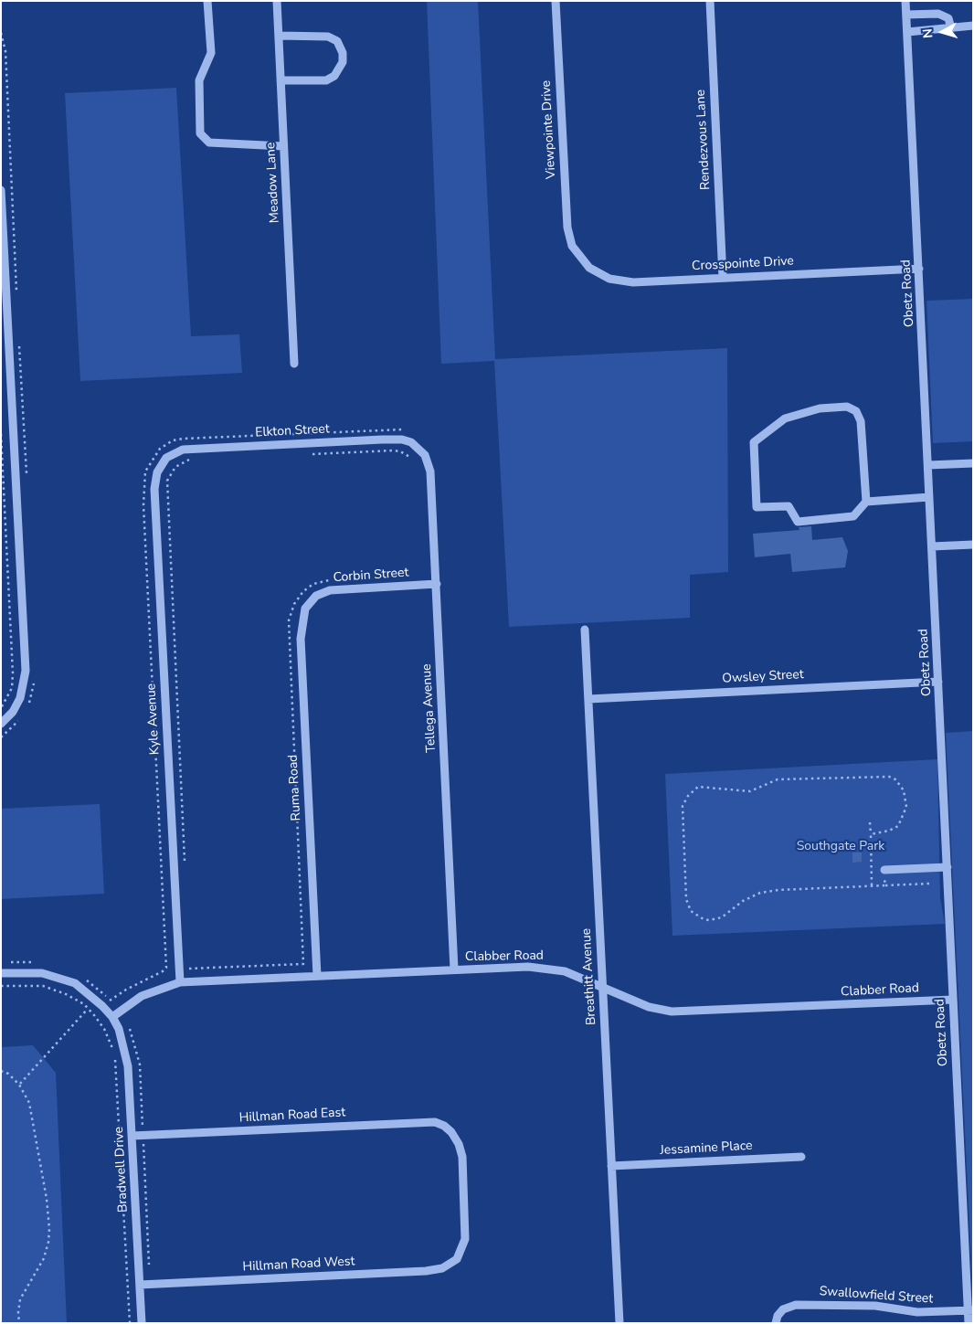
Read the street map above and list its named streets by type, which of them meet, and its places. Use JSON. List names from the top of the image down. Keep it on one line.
{"streets":{"street":["Viewpointe Drive","Rendezvous Lane","Meadow Lane","Crosspointe Drive","Obetz Road","Elkton Street","Corbin Street","Owsley Street","Tellega Avenue","Kyle Avenue","Ruma Road","Clabber Road","Breathitt Avenue","Hillman Road East","Jessamine Place","Bradwell Drive","Hillman Road West","Swallowfield Street"]},"crossings":[["Viewpointe Drive","Crosspointe Drive"],["Rendezvous Lane","Crosspointe Drive"],["Crosspointe Drive","Obetz Road"],["Obetz Road","Owsley Street"],["Obetz Road","Clabber Road"],["Obetz Road","Swallowfield Street"],["Elkton Street","Tellega Avenue"],["Elkton Street","Kyle Avenue"],["Corbin Street","Tellega Avenue"],["Corbin Street","Ruma Road"],["Owsley Street","Breathitt Avenue"],["Tellega Avenue","Clabber Road"],["Kyle Avenue","Clabber Road"],["Ruma Road","Clabber Road"],["Clabber Road","Breathitt Avenue"],["Clabber Road","Bradwell Drive"],["Breathitt Avenue","Jessamine Place"],["Hillman Road East","Bradwell Drive"],["Hillman Road East","Hillman Road West"],["Bradwell Drive","Hillman Road West"]],"parks":["Southgate Park"],"north":"left"}
